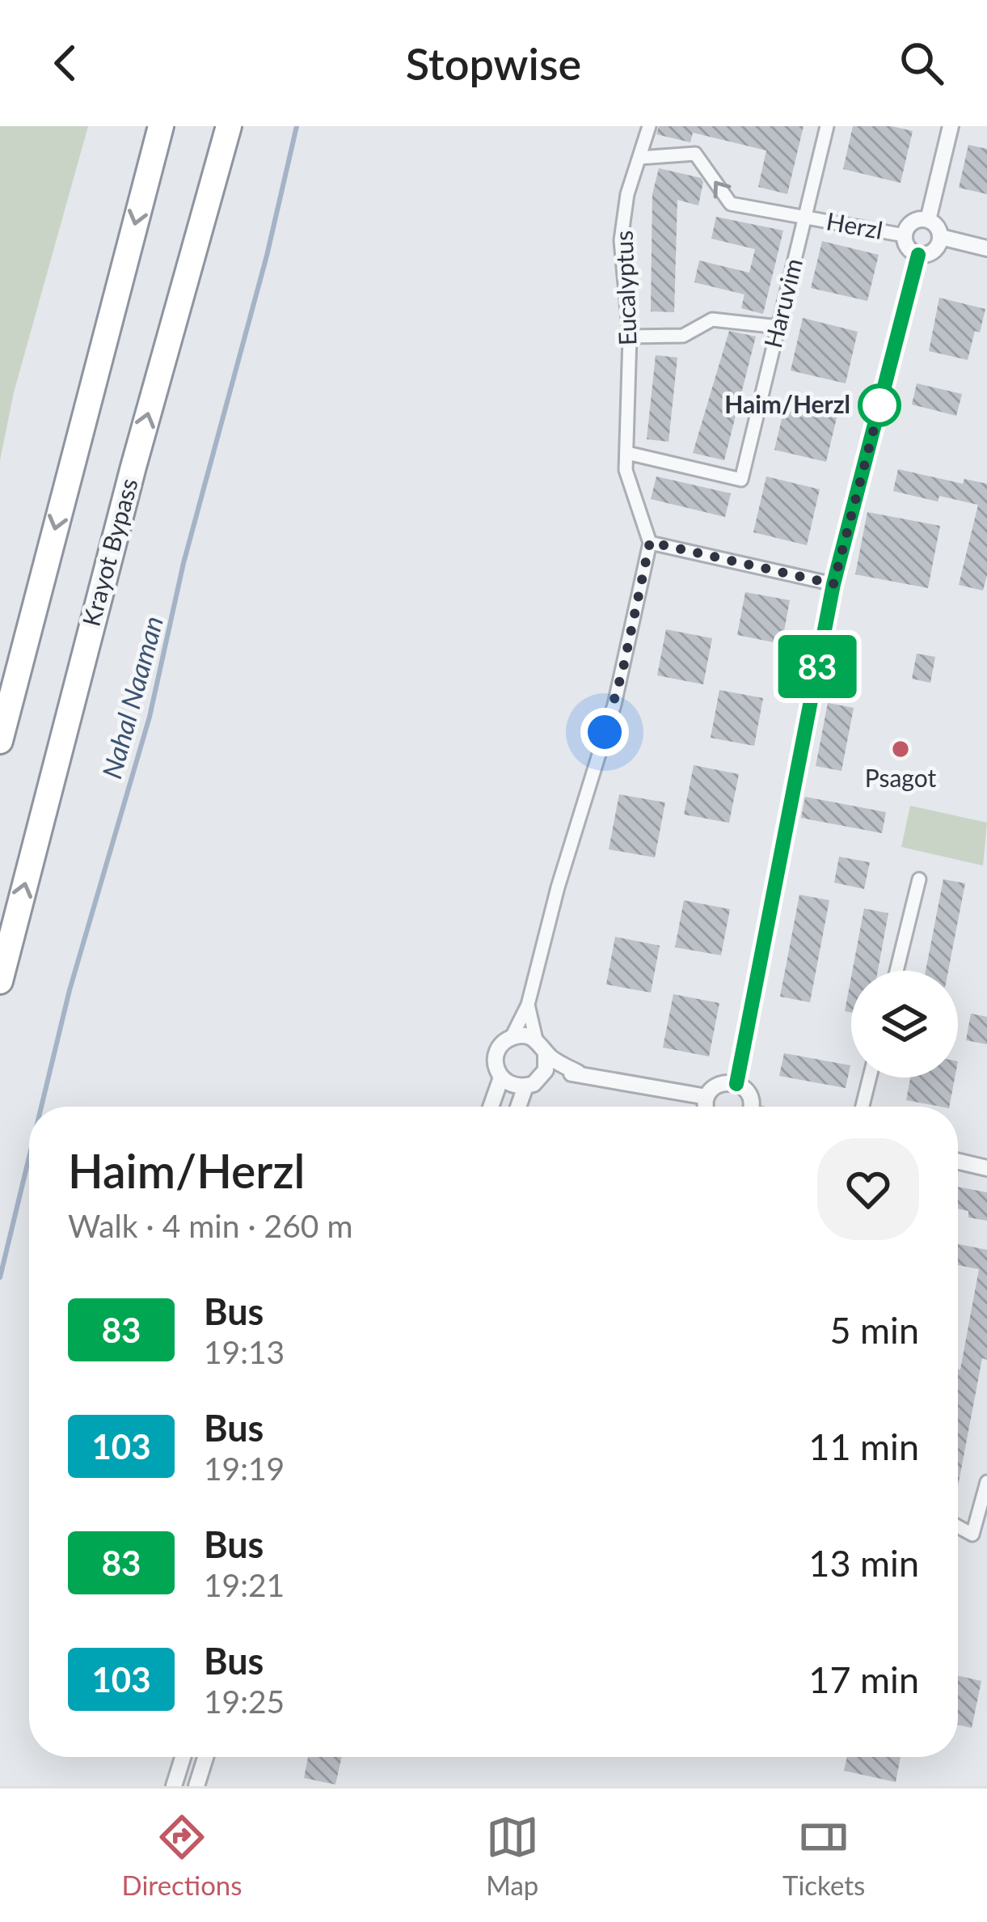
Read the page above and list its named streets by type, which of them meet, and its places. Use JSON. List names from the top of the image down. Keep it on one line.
{"streets":{"highway":["Krayot Bypass"],"street":["Herzl","Eucalyptus","Haruvim"]},"crossings":[["Herzl","Eucalyptus"],["Herzl","Haruvim"],["Eucalyptus","Haruvim"]],"one_way":["Herzl"],"water":["Nahal Naaman"],"places":["Haim/Herzl","Psagot"],"lines":["bus line 83"],"page":{"header":"Stopwise","on_map":"83","heading":["Haim/Herzl","Walk · 4 min · 260 m"],"list":[{"mark":"83","name":"Bus","note":"19:13","value":"5 min"},{"mark":"103","name":"Bus","note":"19:19","value":"11 min"},{"mark":"83","name":"Bus","note":"19:21","value":"13 min"},{"mark":"103","name":"Bus","note":"19:25","value":"17 min"}],"tabs":["Directions","Map","Tickets"]}}
